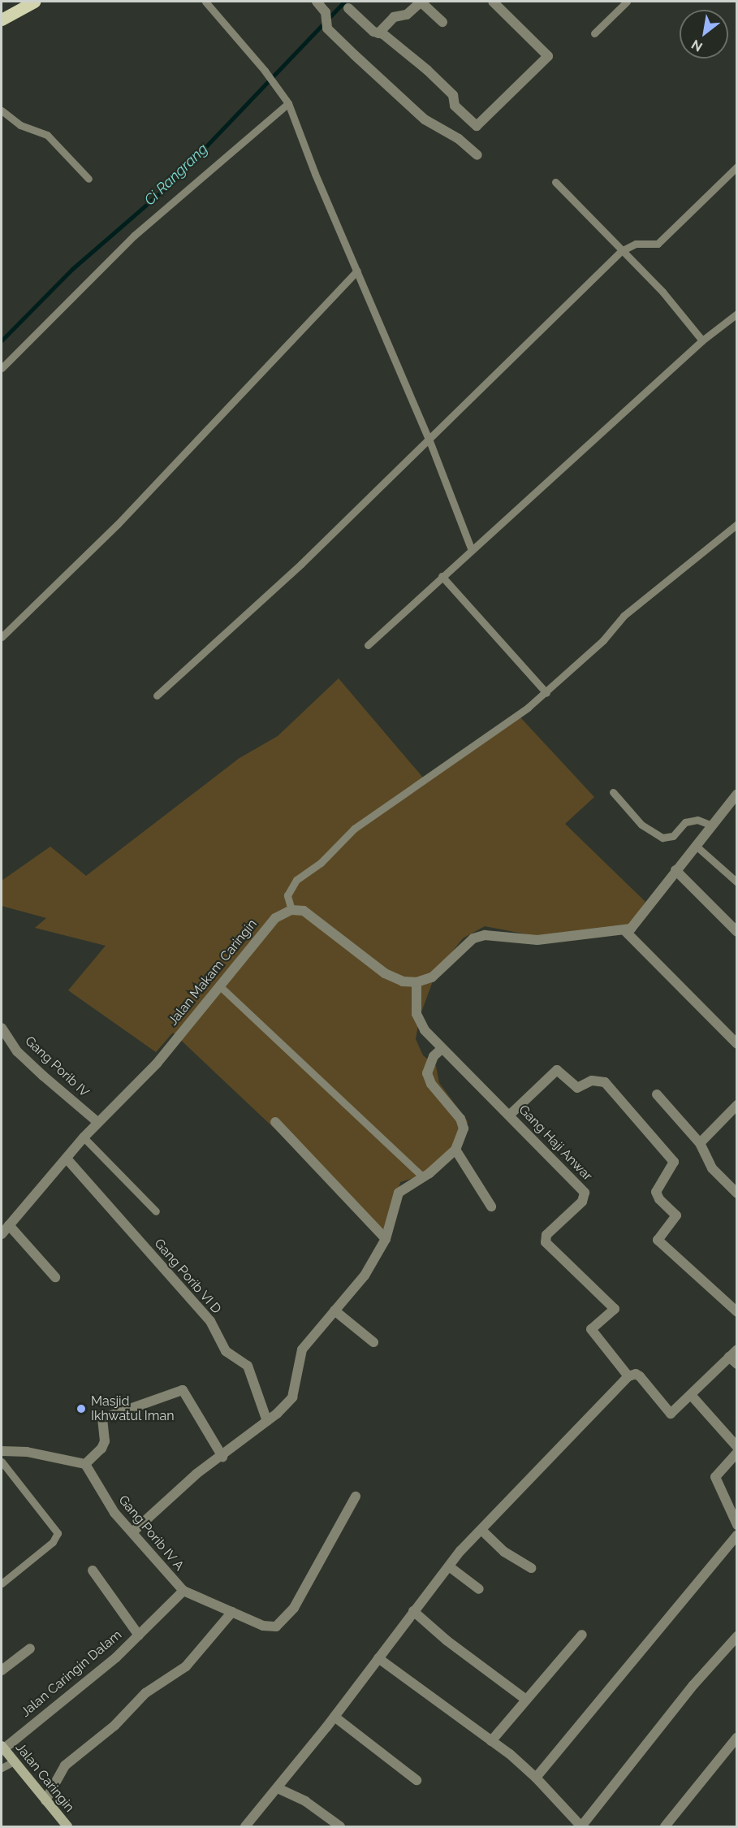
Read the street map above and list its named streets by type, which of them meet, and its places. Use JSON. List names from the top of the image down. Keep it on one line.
{"streets":{"main road":["Jalan Caringin"],"street":["Jalan Makam Caringin","Gang Porib IV","Gang Haji Anwar","Gang Porib VI D","Gang Porib IV A","Jalan Caringin Dalam"]},"crossings":[["Jalan Makam Caringin","Gang Porib IV"],["Jalan Makam Caringin","Gang Porib VI D"],["Gang Porib IV A","Jalan Caringin Dalam"],["Jalan Caringin Dalam","Jalan Caringin"]],"water":["Ci Rangrang"],"places":["Masjid Ikhwatul Iman"],"north":"bottom left"}
